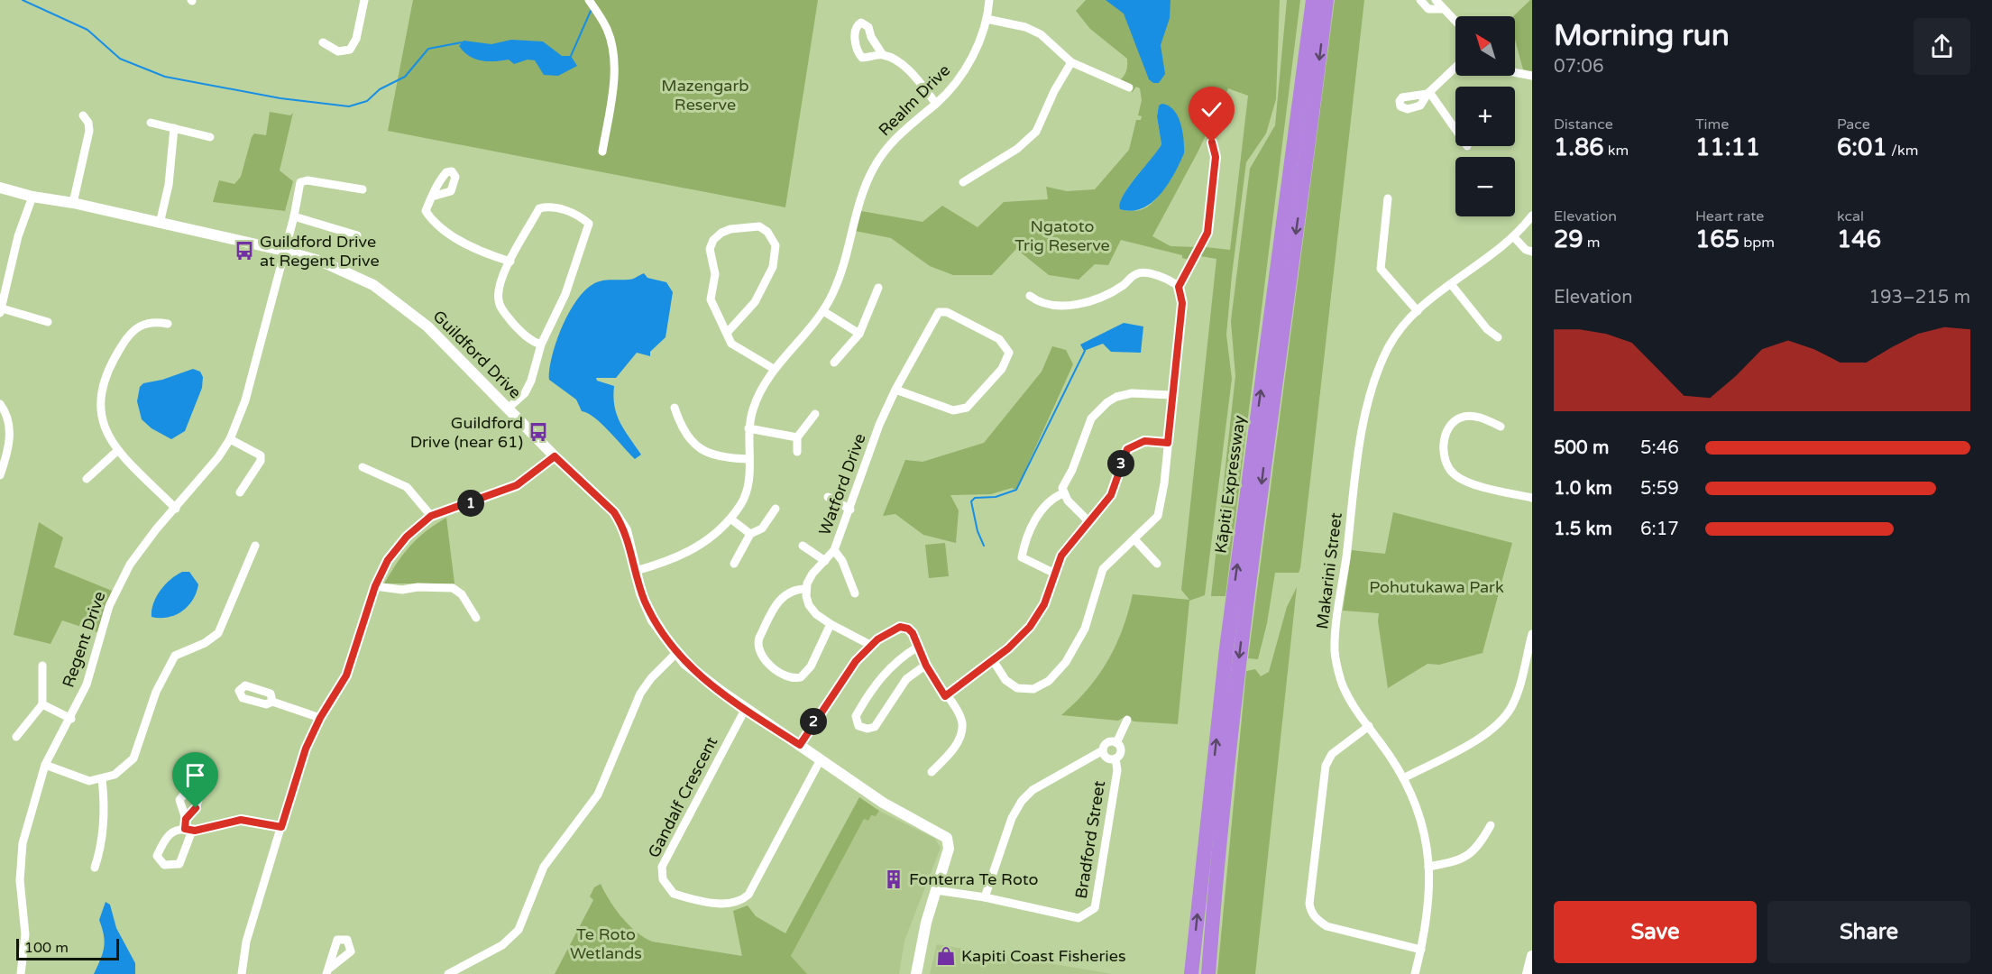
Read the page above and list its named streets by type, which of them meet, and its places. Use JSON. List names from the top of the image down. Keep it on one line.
{"streets":{"highway":["Kāpiti Expressway"],"street":["Realm Drive","Guildford Drive","Watford Drive","Makarini Street","Regent Drive","Gandalf Crescent","Bradford Street"]},"crossings":[["Realm Drive","Guildford Drive"],["Guildford Drive","Regent Drive"],["Guildford Drive","Gandalf Crescent"],["Guildford Drive","Bradford Street"]],"parks":["Mazengarb Reserve","Ngatoto Trig Reserve","Pohutukawa Park","Te Roto Wetlands"],"places":{"bus stop":["Guildford Drive at Regent Drive","Guildford Drive (near 61)"],"building":["Fonterra Te Roto"],"shop":["Kapiti Coast Fisheries"]},"scale_bar":"100 m","north":"top left","page":{"heading":["Morning run","07:06"],"map_buttons":["+","−"],"stats":[["Distance","1.86 km"],["Time","11:11"],["Pace","6:01 /km"],["Elevation","29 m"],["Heart rate","165 bpm"],["kcal","146"]],"chart":["Elevation","193–215 m"],"list":[{"name":"500 m","note":"5:46"},{"name":"1.0 km","note":"5:59"},{"name":"1.5 km","note":"6:17"}],"pins":["3","1","2"],"buttons":["Save","Share"],"scale":"100 m"}}
